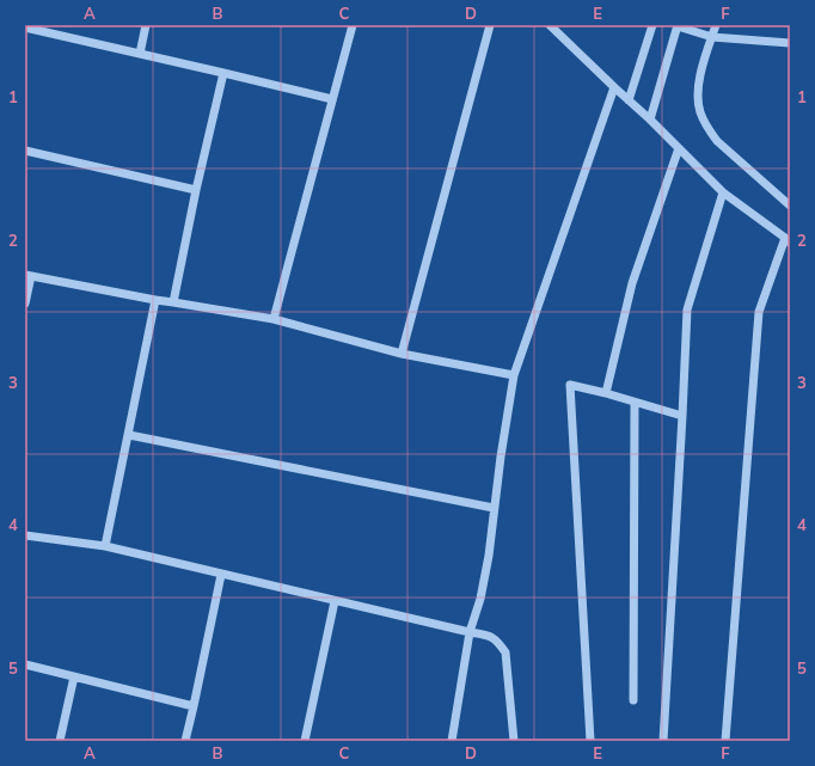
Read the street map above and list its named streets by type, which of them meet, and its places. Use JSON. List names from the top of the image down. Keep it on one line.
{"grid":{"columns":["A","B","C","D","E","F"],"rows":["1","2","3","4","5"]}}
